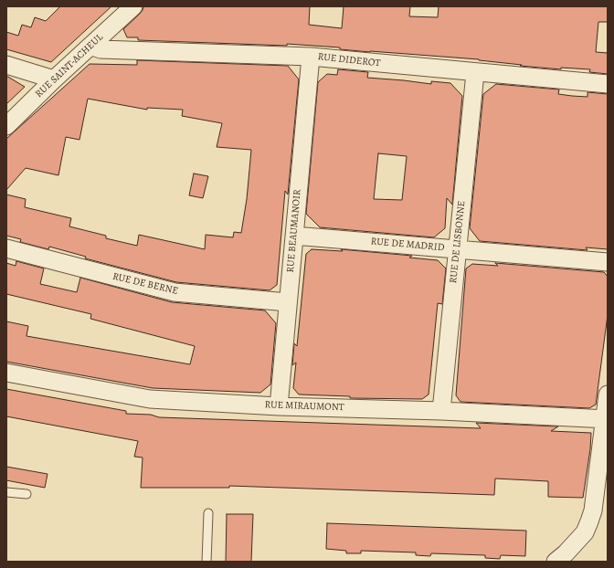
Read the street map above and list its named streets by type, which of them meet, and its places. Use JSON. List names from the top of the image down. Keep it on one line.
{"streets":{"street":["RUE DIDEROT","RUE SAINT-ACHEUL","RUE BEAUMANOIR","RUE DE LISBONNE","RUE DE MADRID","RUE DE BERNE","RUE MIRAUMONT"]},"crossings":[["RUE DIDEROT","RUE SAINT-ACHEUL"],["RUE DIDEROT","RUE BEAUMANOIR"],["RUE DIDEROT","RUE DE LISBONNE"],["RUE BEAUMANOIR","RUE DE MADRID"],["RUE BEAUMANOIR","RUE DE BERNE"],["RUE BEAUMANOIR","RUE MIRAUMONT"],["RUE DE LISBONNE","RUE DE MADRID"],["RUE DE LISBONNE","RUE MIRAUMONT"]]}
